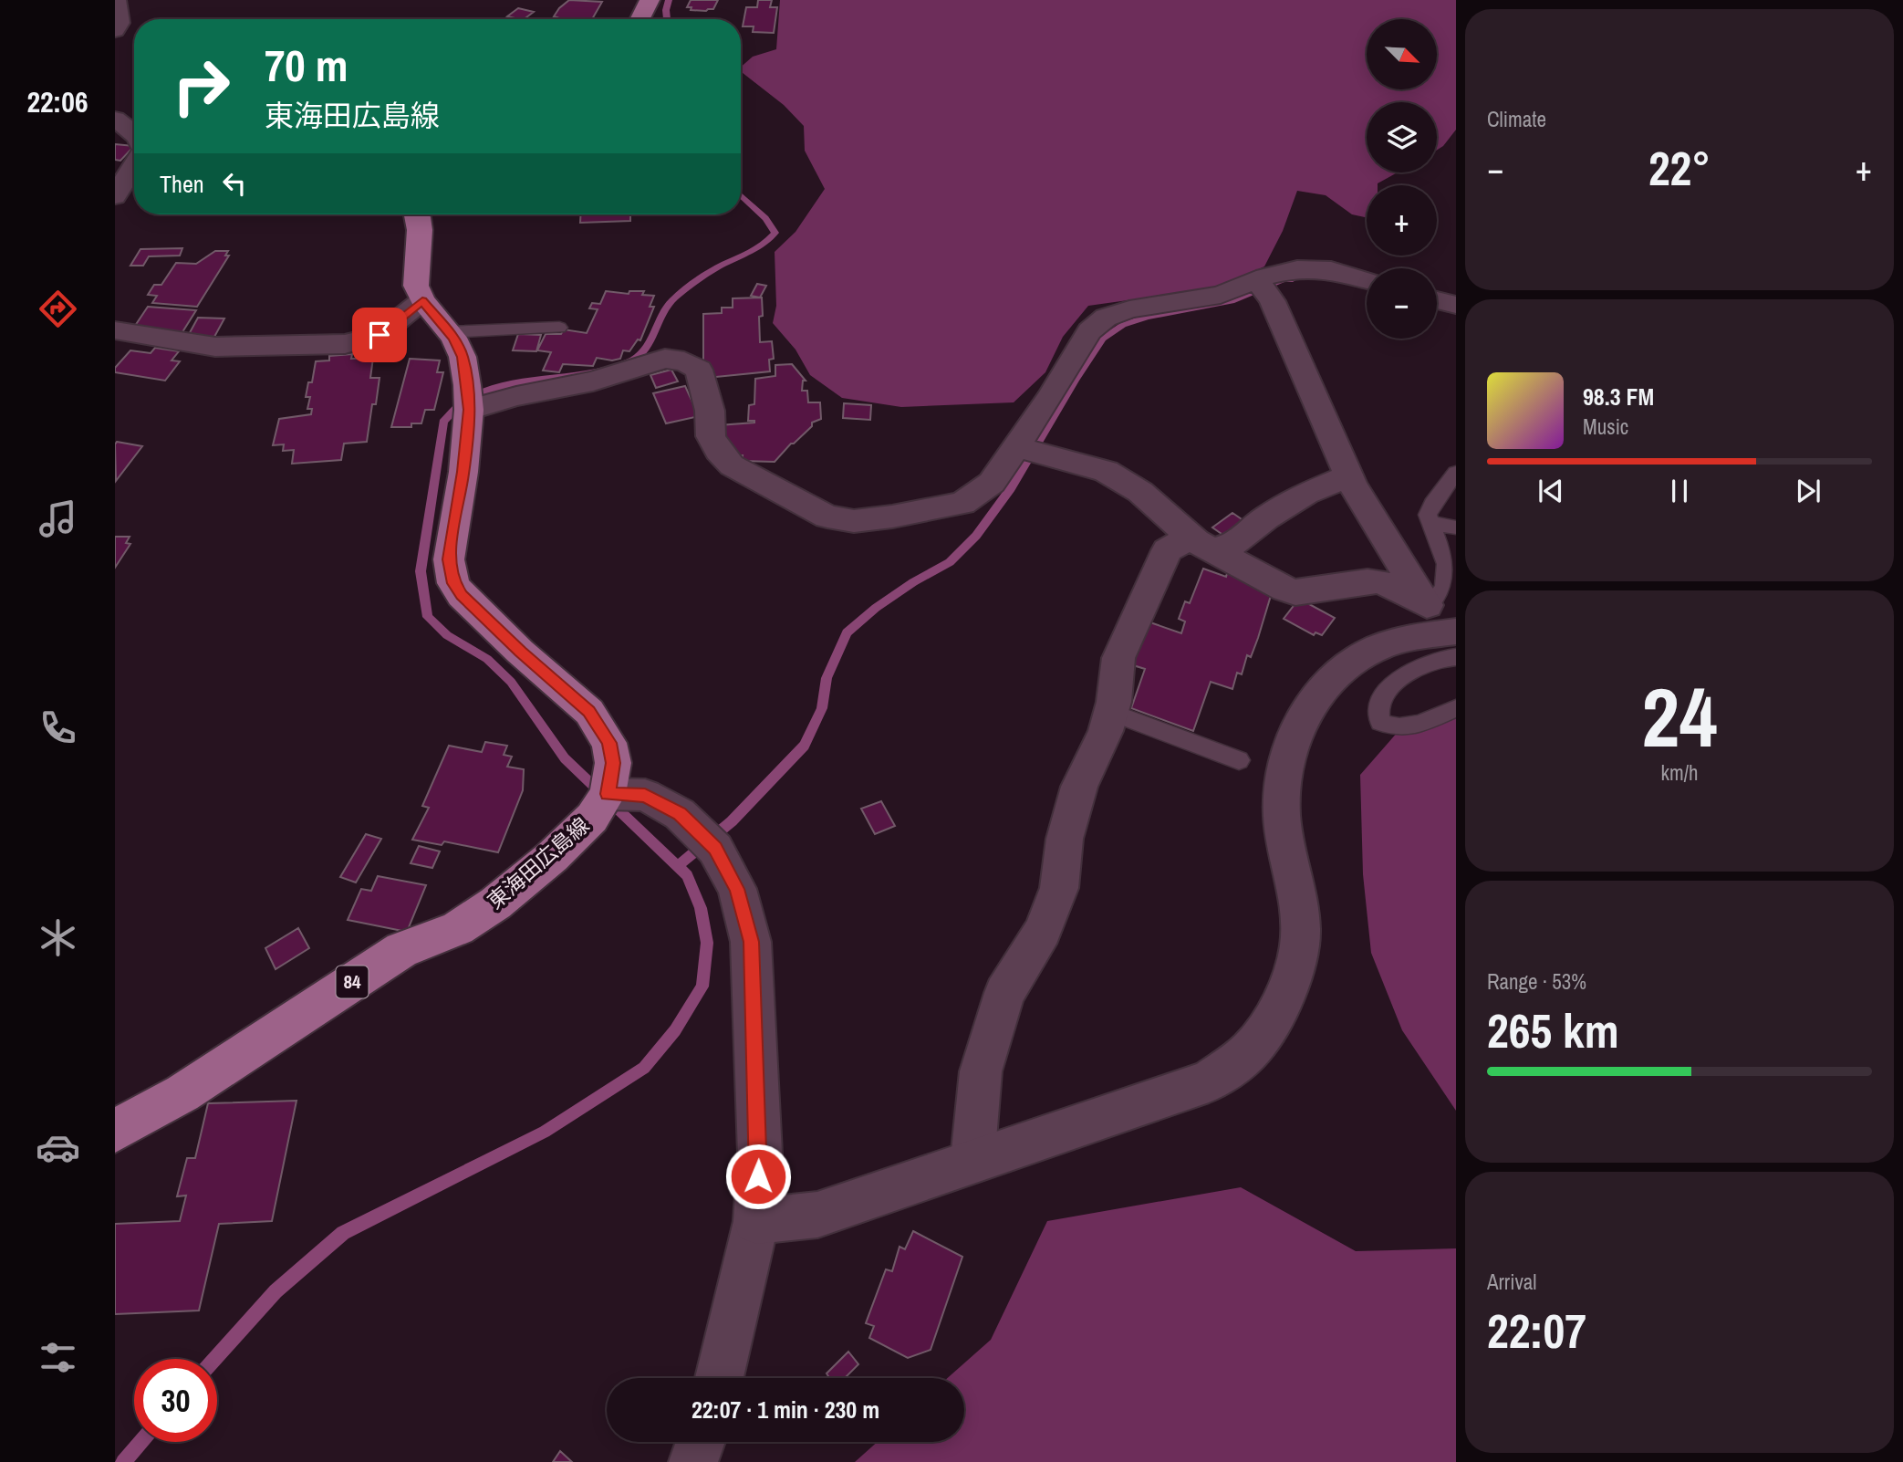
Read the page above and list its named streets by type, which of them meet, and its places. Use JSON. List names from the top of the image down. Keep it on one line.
{"streets":{"main road":["東海田広島線","84"]},"north":"bottom right","page":{"tabs":"22:06","tile":["Climate",["24","km/h"],["Range · 53%","265 km"],["Arrival","22:07"]],"map_buttons":["+","−"],"turn":["70 m","東海田広島線"],"heat":["−","22°","+"],"then":"Then","song":["98.3 FM","Music"],"limit":"30","trip":"22:07 · 1 min · 230 m"}}
